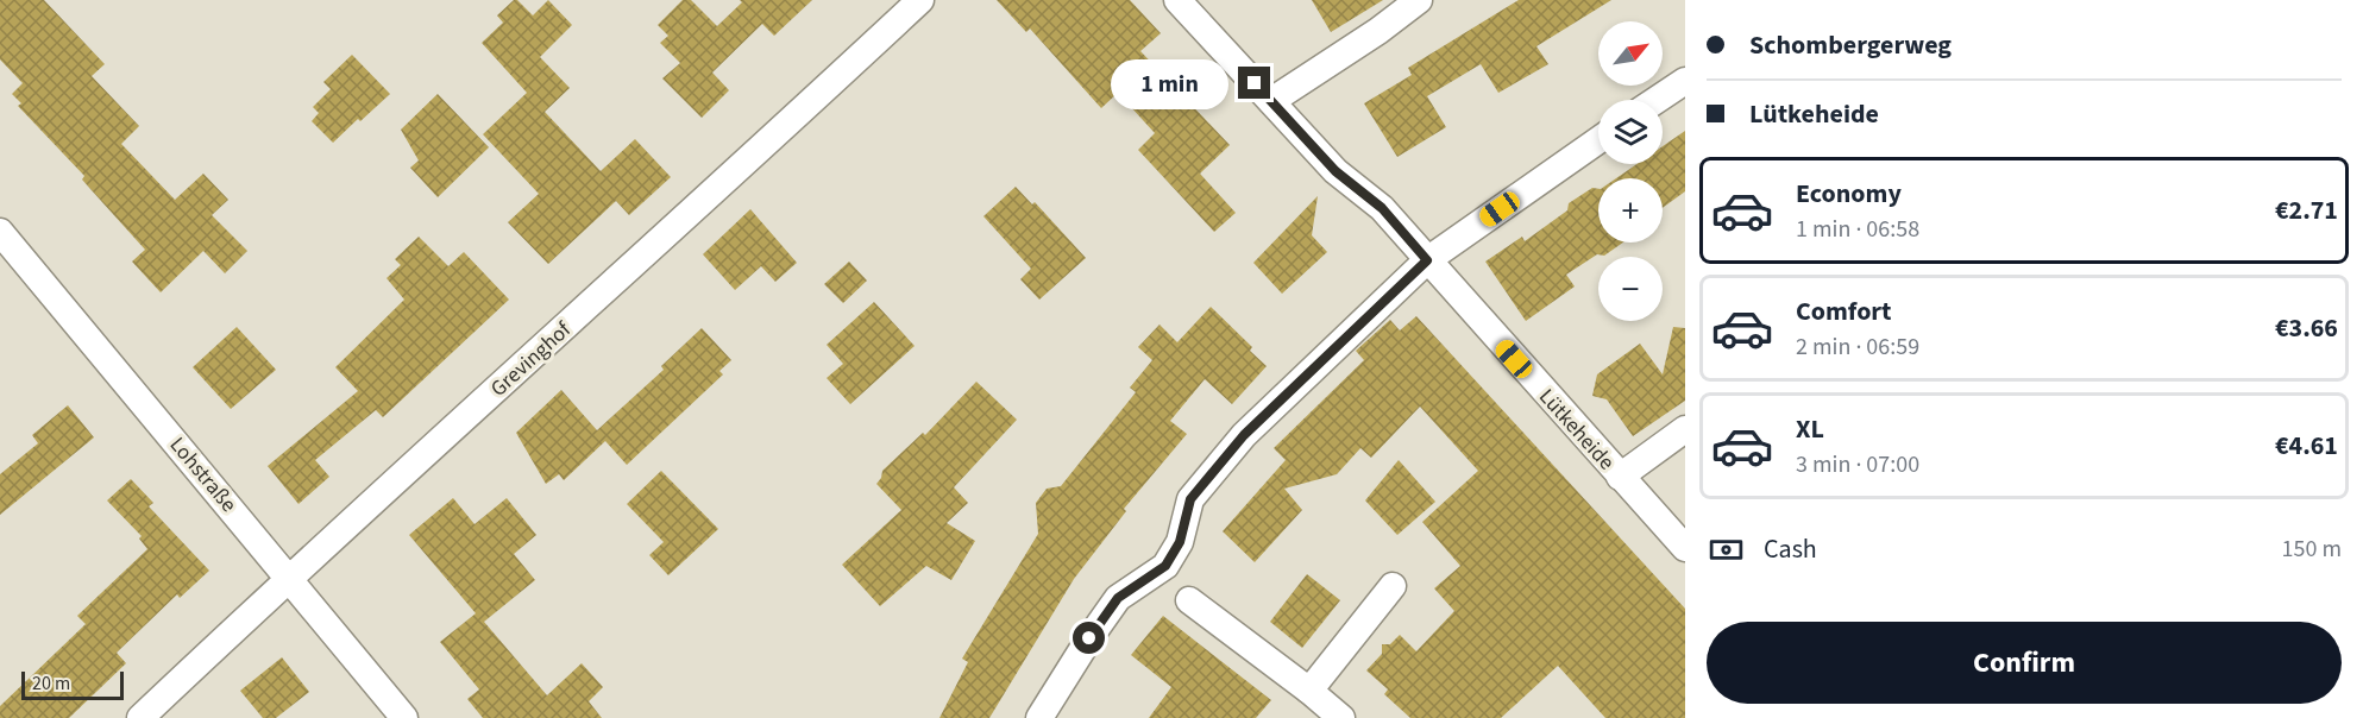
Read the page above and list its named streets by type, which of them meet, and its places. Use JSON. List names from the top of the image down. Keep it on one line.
{"streets":{"street":["Grevinghof","Lütkeheide","Lohstraße"]},"crossings":[["Grevinghof","Lohstraße"]],"scale_bar":"20 m","north":"top right","page":{"banner":["Schombergerweg","Lütkeheide"],"map_buttons":["+","−"],"bubble":"1 min","list":[{"name":"Economy","note":"1 min · 06:58","value":"€2.71"},{"name":"Comfort","note":"2 min · 06:59","value":"€3.66"},{"name":"XL","note":"3 min · 07:00","value":"€4.61"}],"pay":["Cash","150 m"],"buttons":"Confirm","scale":"20 m"}}
